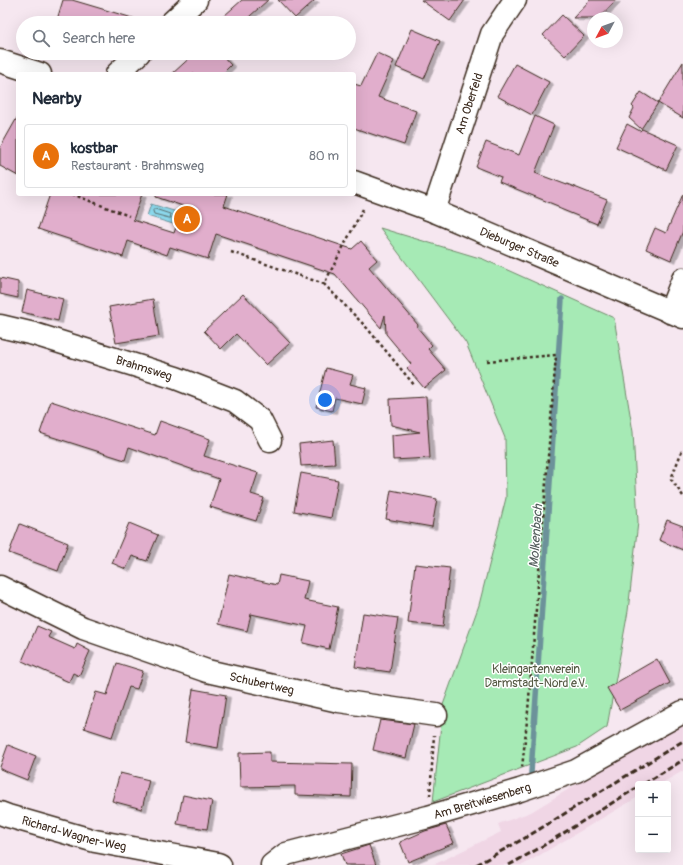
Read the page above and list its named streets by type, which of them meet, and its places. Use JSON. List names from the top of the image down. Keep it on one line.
{"streets":{"street":["Am Oberfeld","Dieburger Straße","Brahmsweg","Schubertweg","Am Breitwiesenberg","Richard-Wagner-Weg"]},"crossings":[["Am Oberfeld","Dieburger Straße"]],"water":["Molkenbach"],"parks":["Kleingartenverein Darmstadt-Nord e.V."],"north":"bottom left","page":{"search":"Search here","heading":"Nearby","list":[{"mark":"A","name":"kostbar","note":"Restaurant · Brahmsweg","value":"80 m"}],"pins":"A","map_buttons":["+","−"]}}
